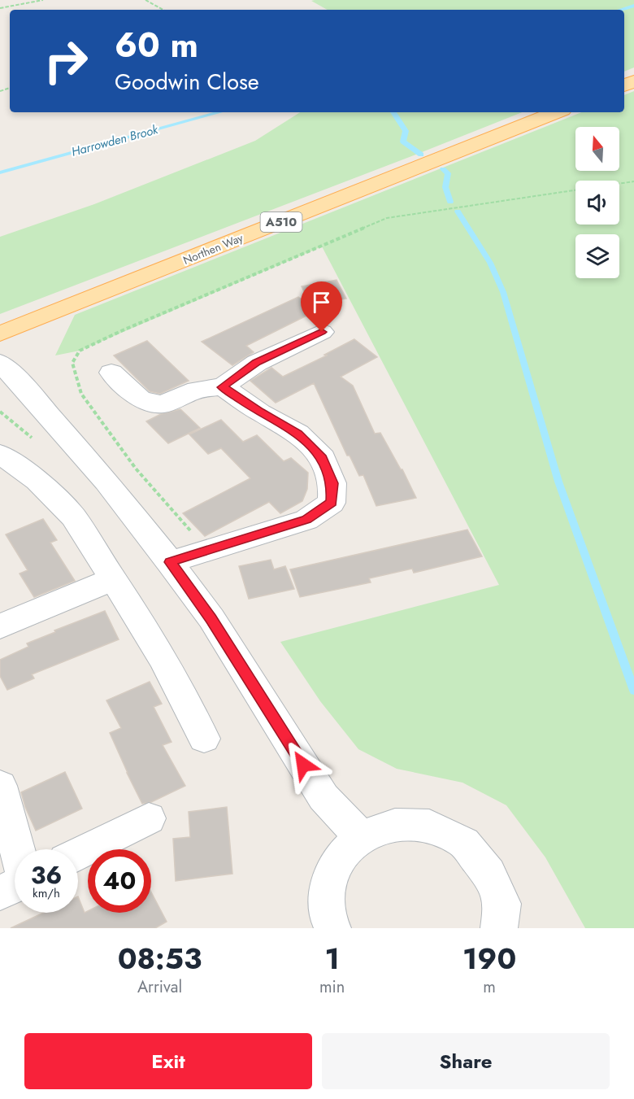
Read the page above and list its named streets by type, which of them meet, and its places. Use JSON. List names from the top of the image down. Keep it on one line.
{"streets":{"main road":["A510","Northen Way"]},"water":["Harrowden Brook"],"north":"top","page":{"turn":["60 m","Goodwin Close"],"speed":"36 km/h","limit":"40","eta":["08:53","Arrival","1","min","190","m"],"buttons":["Exit","Share"]}}
